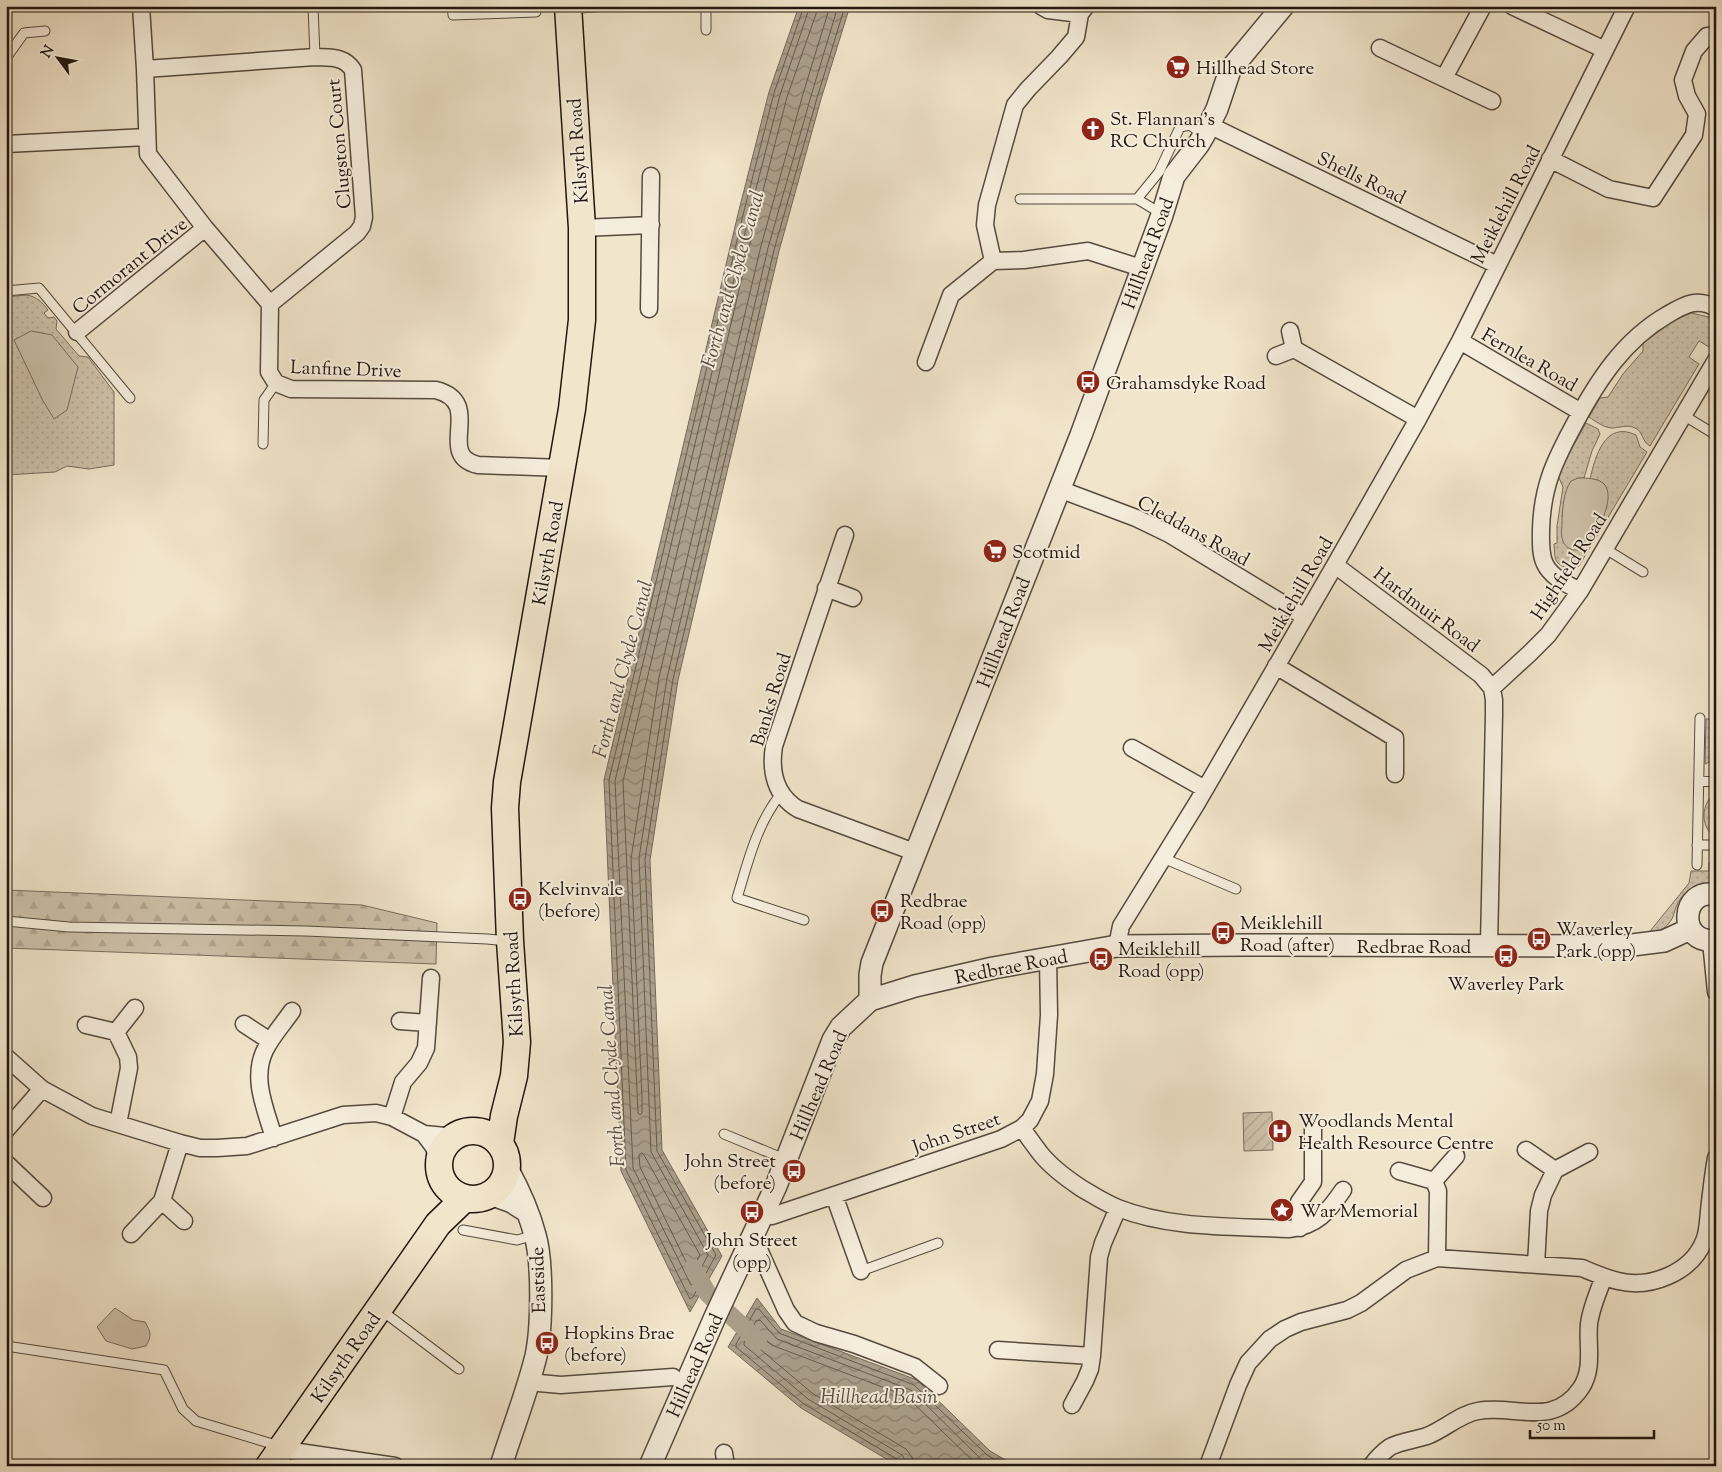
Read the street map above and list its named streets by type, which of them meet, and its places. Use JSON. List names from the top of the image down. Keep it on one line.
{"streets":{"main road":["Kilsyth Road"],"street":["Clugston Court","Shells Road","Meiklehill Road","Hillhead Road","Cormorant Drive","Fernlea Road","Lanfine Drive","Cleddans Road","Highfield Road","Hardmuir Road","Banks Road","Redbrae Road","John Street","Eastside","Hilhead Road"]},"crossings":[["Clugston Court","Lanfine Drive"],["Kilsyth Road","Lanfine Drive"],["Kilsyth Road","Eastside"],["Shells Road","Meiklehill Road"],["Shells Road","Hillhead Road"],["Meiklehill Road","Fernlea Road"],["Meiklehill Road","Cleddans Road"],["Meiklehill Road","Hardmuir Road"],["Meiklehill Road","Redbrae Road"],["Hillhead Road","Cleddans Road"],["Hillhead Road","Redbrae Road"],["Hillhead Road","John Street"],["Hillhead Road","Hilhead Road"],["Highfield Road","Hardmuir Road"],["Redbrae Road","John Street"]],"water":["Forth and Clyde Canal","Hillhead Basin"],"places":{"supermarket":["Hillhead Store","Scotmid"],"church":["St. Flannan's RC Church"],"bus stop":["Grahamsdyke Road","Kelvinvale (before)","Redbrae Road (opp)","Meiklehill Road (after)","Waverley Park (opp)","Waverley Park","Meiklehill Road (opp)","John Street (before)","John Street (opp)","Hopkins Brae (before)"],"hospital":["Woodlands Mental Health Resource Centre"],"place":["War Memorial"]},"scale_bar":"50 m","north":"top left"}
